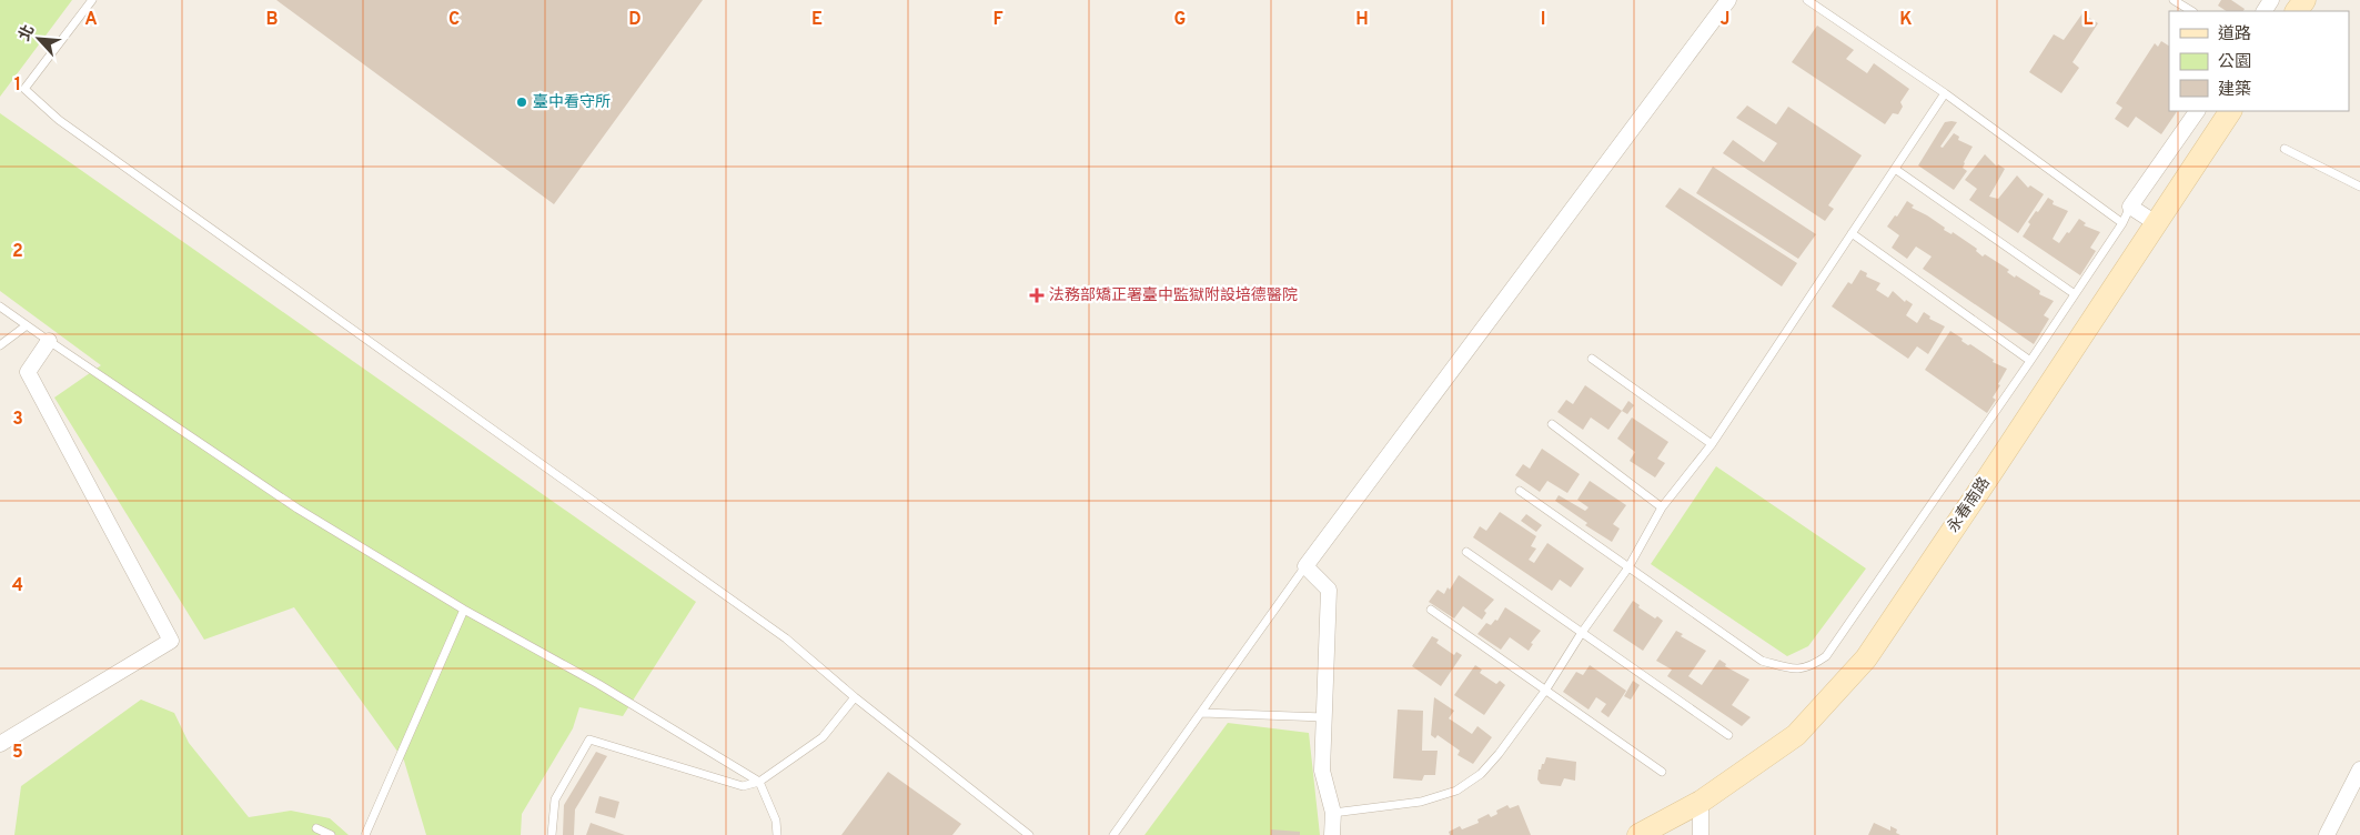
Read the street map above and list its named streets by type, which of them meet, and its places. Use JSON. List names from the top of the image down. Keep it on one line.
{"streets":{"street":["永春南路"]},"places":{"other":["臺中看守所"],"health":["法務部矯正署臺中監獄附設培德醫院"]},"legend":["道路","公園","建築"],"north":"top left","grid":{"columns":["A","B","C","D","E","F","G","H","I","J","K","L"],"rows":["1","2","3","4","5"]}}
